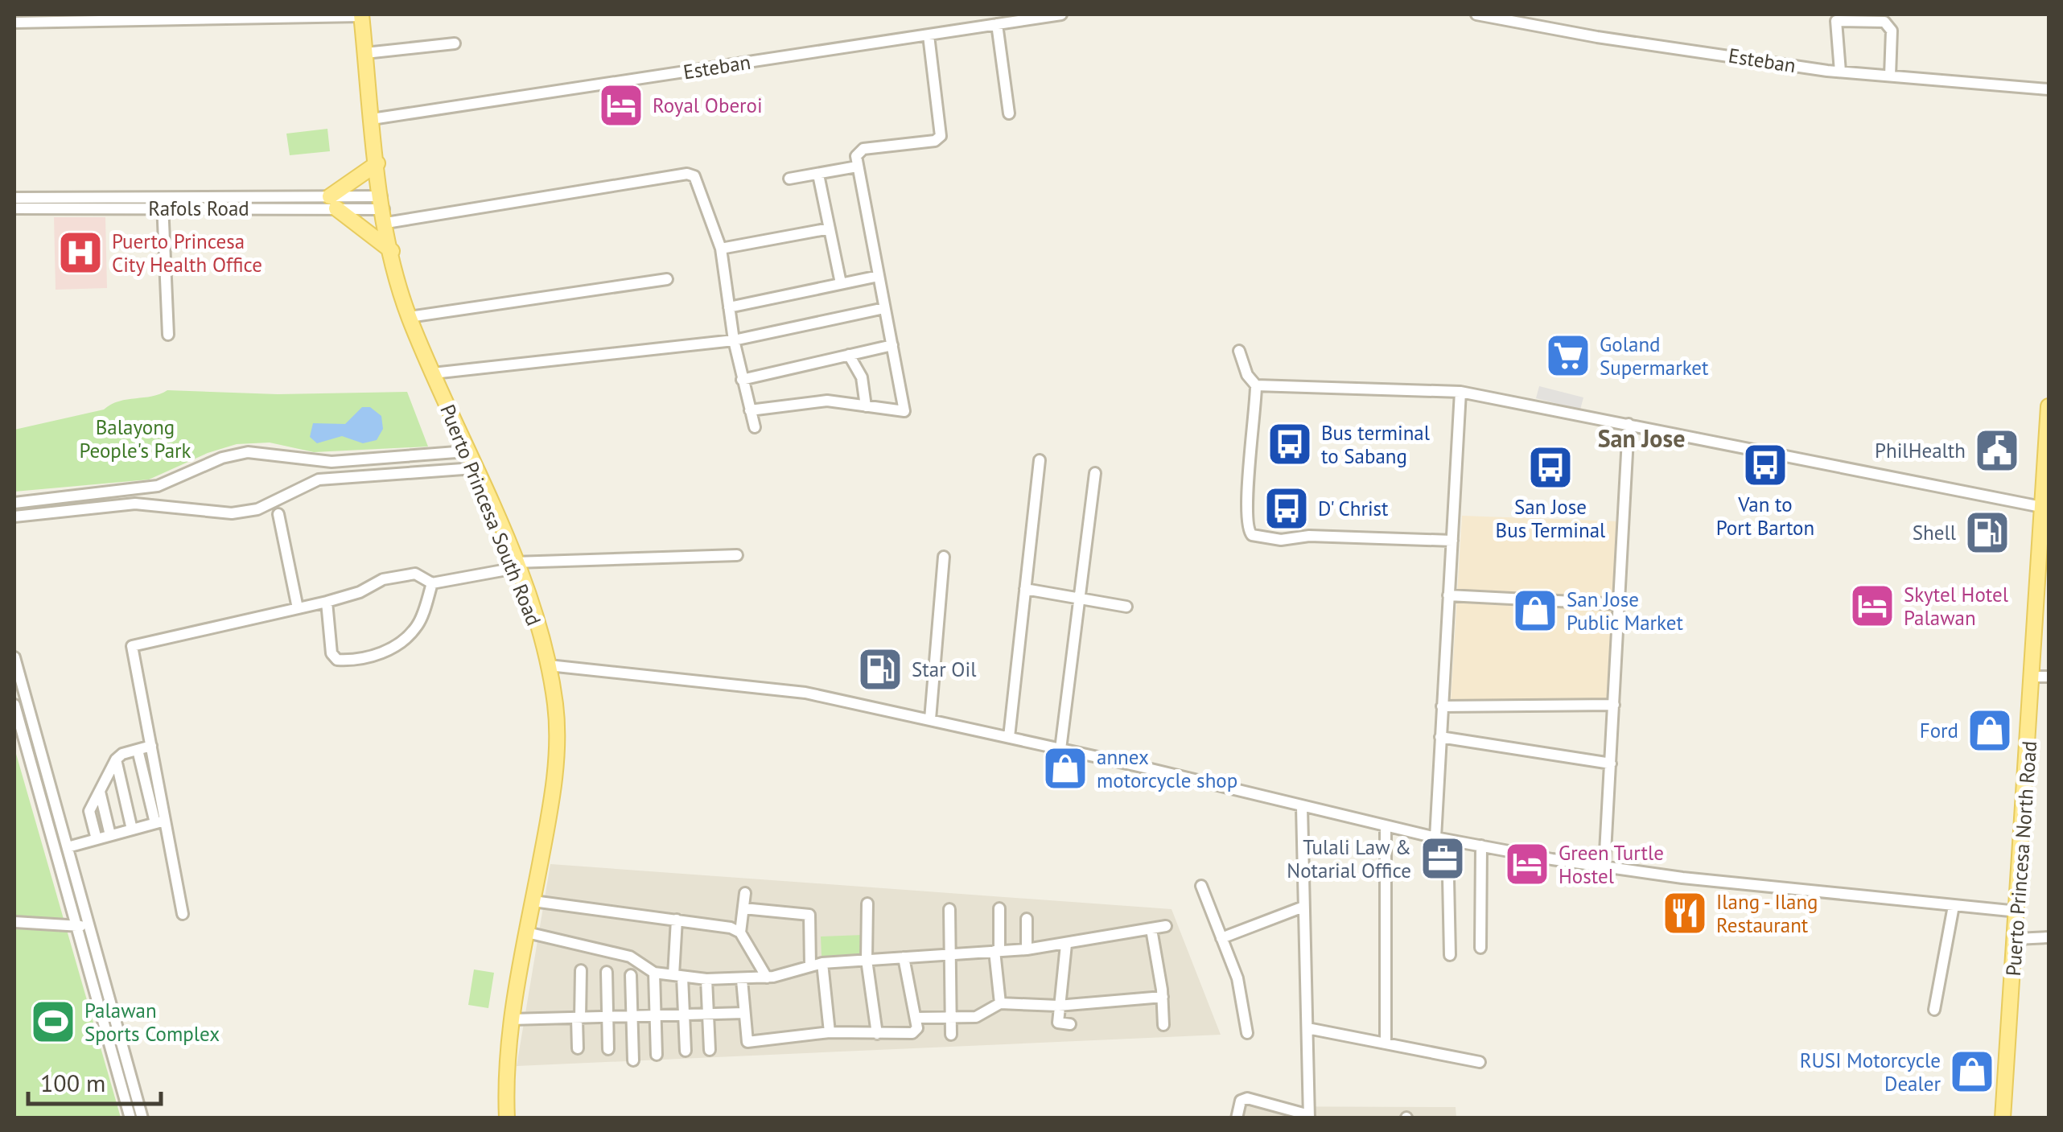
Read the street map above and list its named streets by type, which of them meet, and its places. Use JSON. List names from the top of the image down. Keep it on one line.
{"streets":{"main road":["Puerto Princesa South Road","Puerto Princesa North Road"],"street":["Esteban","Rafols Road"]},"crossings":[["Esteban","Puerto Princesa South Road"],["Rafols Road","Puerto Princesa South Road"]],"districts":["San Jose"],"parks":["Balayong People's Park"],"places":{"hotel":["Royal Oberoi","Skytel Hotel Palawan","Green Turtle Hostel"],"hospital":["Puerto Princesa City Health Office"],"supermarket":["Goland Supermarket"],"bus stop":["Bus terminal to Sabang","Van to Port Barton","San Jose Bus Terminal","D' Christ"],"public building":["PhilHealth"],"fuel station":["Shell","Star Oil"],"shop":["San Jose Public Market","Ford","annex motorcycle shop","RUSI Motorcycle Dealer"],"office":["Tulali Law & Notarial Office"],"restaurant":["Ilang - Ilang Restaurant"],"sports":["Palawan Sports Complex"]},"scale_bar":"100 m"}
